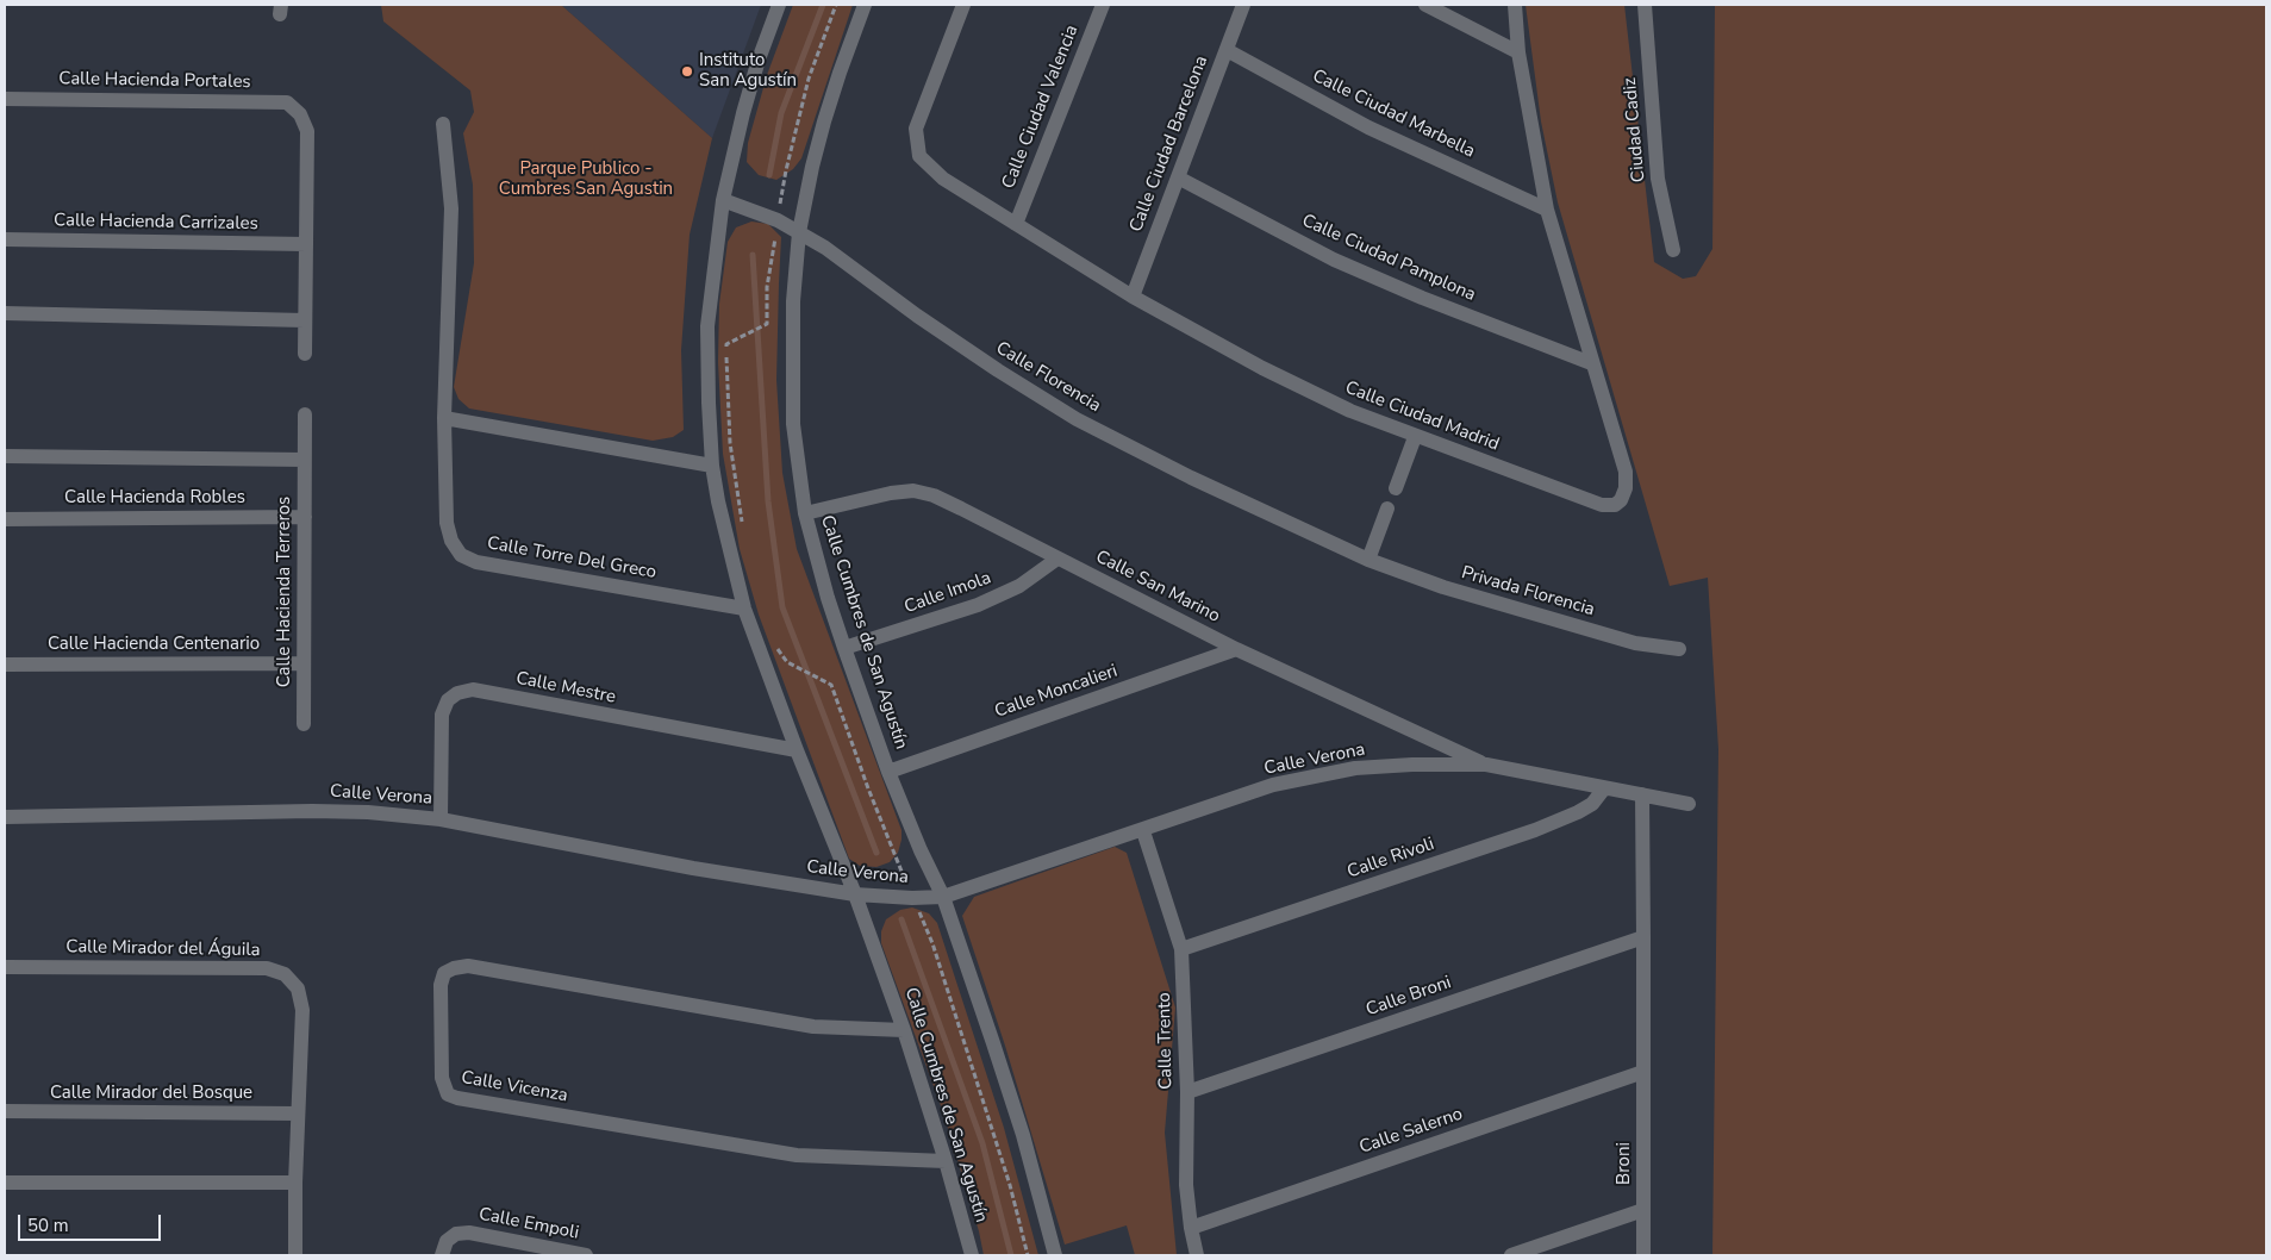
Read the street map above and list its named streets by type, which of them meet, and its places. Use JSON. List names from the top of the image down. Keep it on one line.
{"streets":{"street":["Calle Hacienda Portales","Calle Ciudad Valencia","Calle Ciudad Marbella","Ciudad Cadiz","Calle Ciudad Barcelona","Calle Hacienda Carrizales","Calle Ciudad Pamplona","Calle Florencia","Calle Ciudad Madrid","Calle Hacienda Robles","Calle Torre Del Greco","Calle San Marino","Calle Hacienda Terreros","Privada Florencia","Calle Imola","Calle Cumbres de San Agustín","Calle Hacienda Centenario","Calle Mestre","Calle Moncalieri","Calle Verona","Calle Rivoli","Calle Mirador del Águila","Calle Broni","Calle Trento","Calle Vicenza","Calle Mirador del Bosque","Calle Salerno","Broni","Calle Empoli"]},"crossings":[["Calle Hacienda Portales","Calle Hacienda Carrizales"],["Calle Ciudad Valencia","Calle Ciudad Madrid"],["Calle Ciudad Marbella","Calle Ciudad Barcelona"],["Calle Ciudad Marbella","Calle Ciudad Madrid"],["Calle Ciudad Barcelona","Calle Ciudad Pamplona"],["Calle Ciudad Barcelona","Calle Ciudad Madrid"],["Calle Ciudad Pamplona","Calle Ciudad Madrid"],["Calle Florencia","Privada Florencia"],["Calle Florencia","Calle Cumbres de San Agustín"],["Calle Hacienda Robles","Calle Hacienda Terreros"],["Calle Torre Del Greco","Calle Cumbres de San Agustín"],["Calle San Marino","Calle Imola"],["Calle San Marino","Calle Cumbres de San Agustín"],["Calle San Marino","Calle Moncalieri"],["Calle San Marino","Calle Verona"],["Calle Hacienda Terreros","Calle Hacienda Centenario"],["Calle Imola","Calle Cumbres de San Agustín"],["Calle Cumbres de San Agustín","Calle Mestre"],["Calle Cumbres de San Agustín","Calle Moncalieri"],["Calle Cumbres de San Agustín","Calle Verona"],["Calle Cumbres de San Agustín","Calle Vicenza"],["Calle Mestre","Calle Verona"],["Calle Verona","Calle Rivoli"],["Calle Verona","Calle Trento"],["Calle Rivoli","Calle Trento"],["Calle Mirador del Águila","Calle Mirador del Bosque"],["Calle Broni","Calle Trento"],["Calle Trento","Calle Salerno"],["Calle Salerno","Broni"]],"parks":["Parque Publico - Cumbres San Agustin"],"places":["Instituto San Agustín"],"scale_bar":"50 m"}
